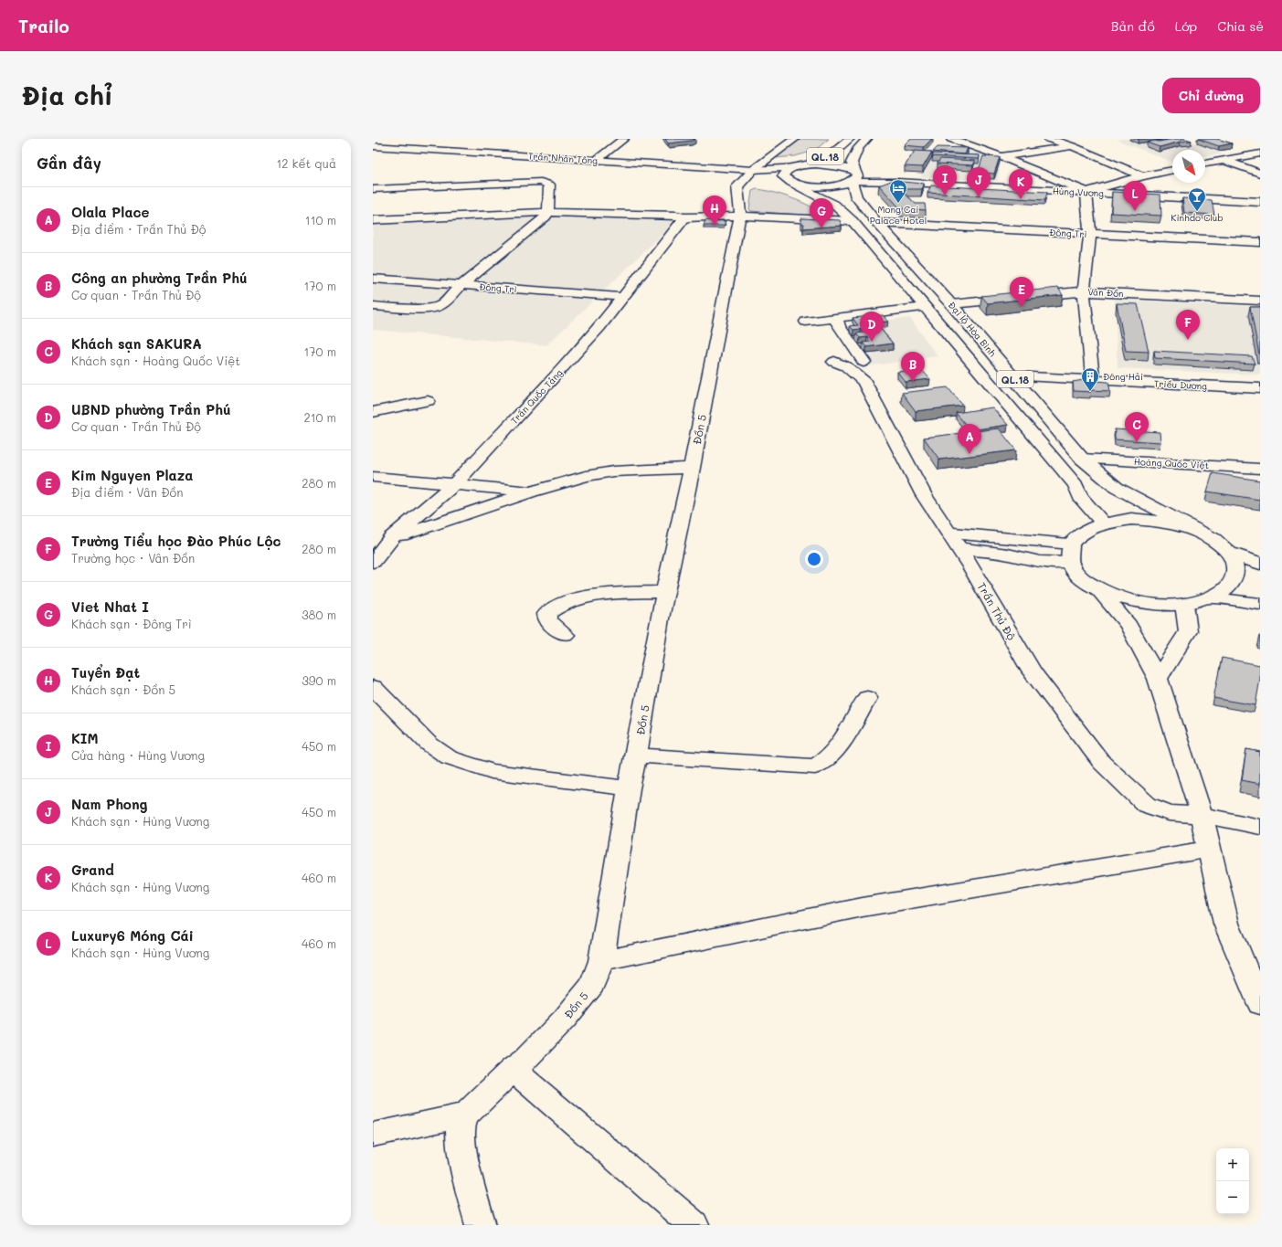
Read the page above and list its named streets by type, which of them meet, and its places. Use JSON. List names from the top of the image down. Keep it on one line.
{"streets":{"main road":["QL.18","Trần Nhân Tông","Hùng Vương","Đông Trì","Vân Đồn","Đại lộ Hòa Bình","Triều Dương","Trần Quốc Tảng","Đồn 5","Hoàng Quốc Việt","Trần Thủ Độ"]},"crossings":[["QL.18","Đông Trì"],["QL.18","Vân Đồn"],["QL.18","Đại lộ Hòa Bình"],["QL.18","Triều Dương"],["Trần Nhân Tông","Đồn 5"],["Hùng Vương","Đại lộ Hòa Bình"],["Đông Trì","Đại lộ Hòa Bình"],["Đông Trì","Trần Quốc Tảng"],["Vân Đồn","Đại lộ Hòa Bình"],["Đại lộ Hòa Bình","Triều Dương"],["Đại lộ Hòa Bình","Hoàng Quốc Việt"]],"places":{"hotel":["Mong Cai Palace Hotel"],"bar":["Kinhdo Club"],"building":["Đông Hải"]},"north":"bottom right","page":{"header":"Trailo","nav":["Bản đồ","Lớp","Chia sẻ"],"buttons":"Chỉ đường","title":"Địa chỉ","heading":["Gần đây","12 kết quả"],"pins":["I","J","K","L","H","G","E","F","D","B","C","A"],"list":[{"mark":"A","name":"Olala Place","note":"Địa điểm · Trần Thủ Độ","value":"110 m"},{"mark":"B","name":"Công an phường Trần Phú","note":"Cơ quan · Trần Thủ Độ","value":"170 m"},{"mark":"C","name":"Khách sạn SAKURA","note":"Khách sạn · Hoàng Quốc Việt","value":"170 m"},{"mark":"D","name":"UBND phường Trần Phú","note":"Cơ quan · Trần Thủ Độ","value":"210 m"},{"mark":"E","name":"Kim Nguyen Plaza","note":"Địa điểm · Vân Đồn","value":"280 m"},{"mark":"F","name":"Trường Tiểu học Đào Phúc Lộc","note":"Trường học · Vân Đồn","value":"280 m"},{"mark":"G","name":"Viet Nhat I","note":"Khách sạn · Đông Trì","value":"380 m"},{"mark":"H","name":"Tuyển Đạt","note":"Khách sạn · Đồn 5","value":"390 m"},{"mark":"I","name":"KIM","note":"Cửa hàng · Hùng Vương","value":"450 m"},{"mark":"J","name":"Nam Phong","note":"Khách sạn · Hùng Vương","value":"450 m"},{"mark":"K","name":"Grand","note":"Khách sạn · Hùng Vương","value":"460 m"},{"mark":"L","name":"Luxury6 Móng Cái","note":"Khách sạn · Hùng Vương","value":"460 m"}],"map_buttons":["+","−"]}}
